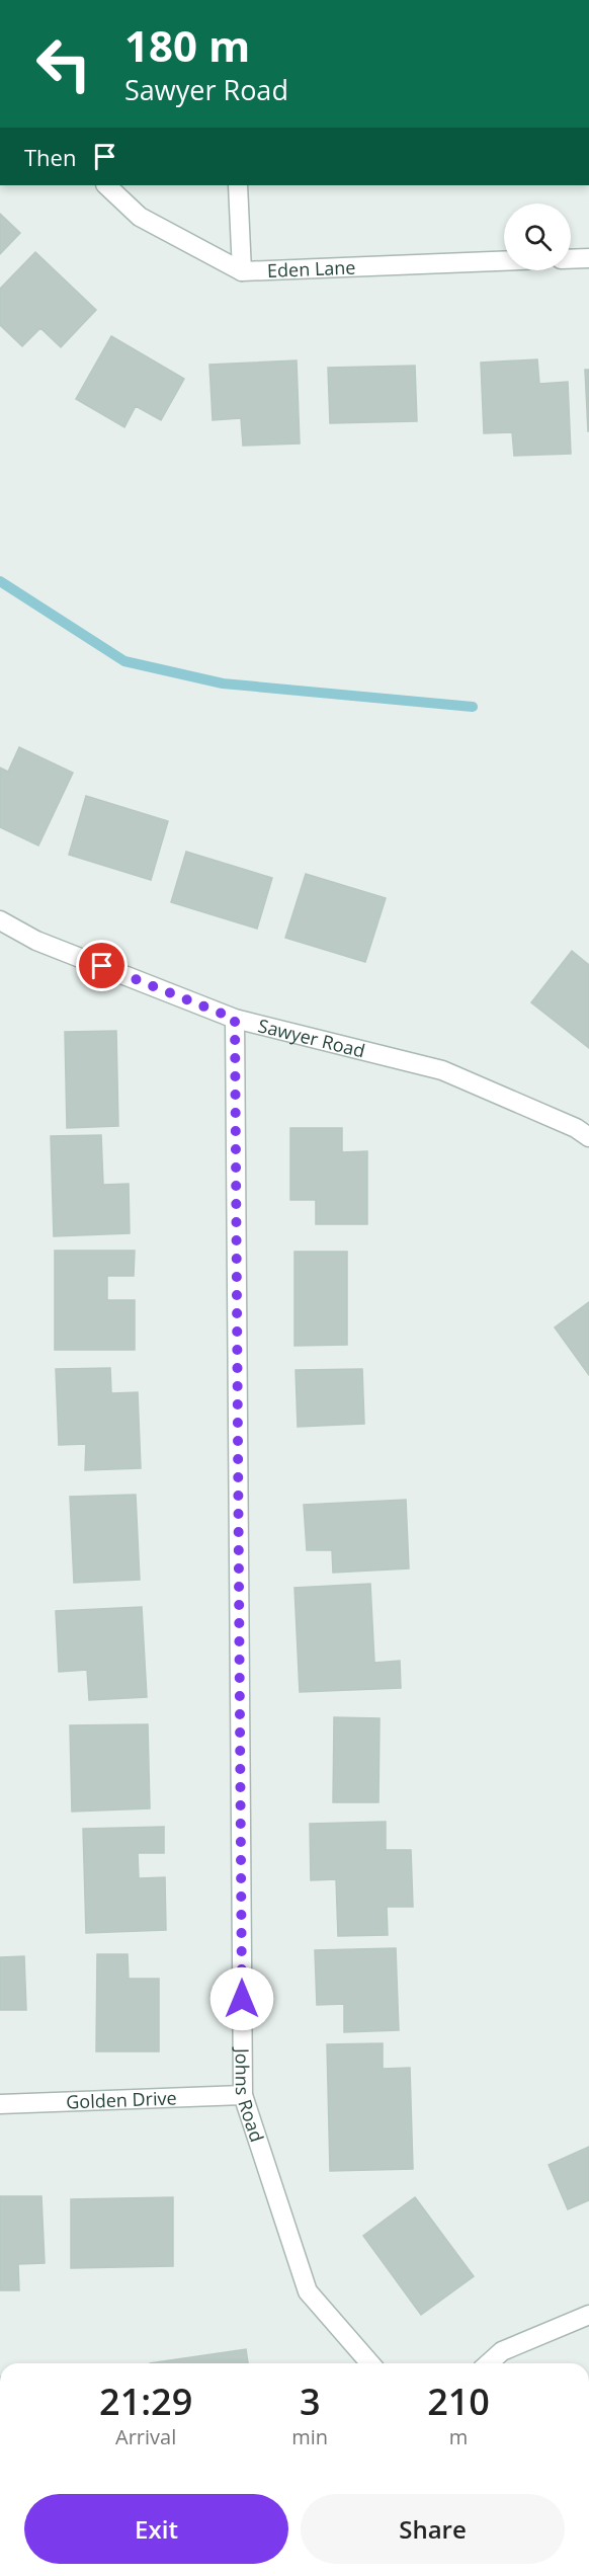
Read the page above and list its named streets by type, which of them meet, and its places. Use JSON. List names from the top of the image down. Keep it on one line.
{"streets":{"street":["Eden Lane","Sawyer Road","Johns Road","Golden Drive"]},"crossings":[["Sawyer Road","Johns Road"],["Johns Road","Golden Drive"]],"page":{"turn":["180 m","Sawyer Road"],"then":"Then","eta":["21:29","Arrival","3","min","210","m"],"buttons":["Exit","Share"]}}
